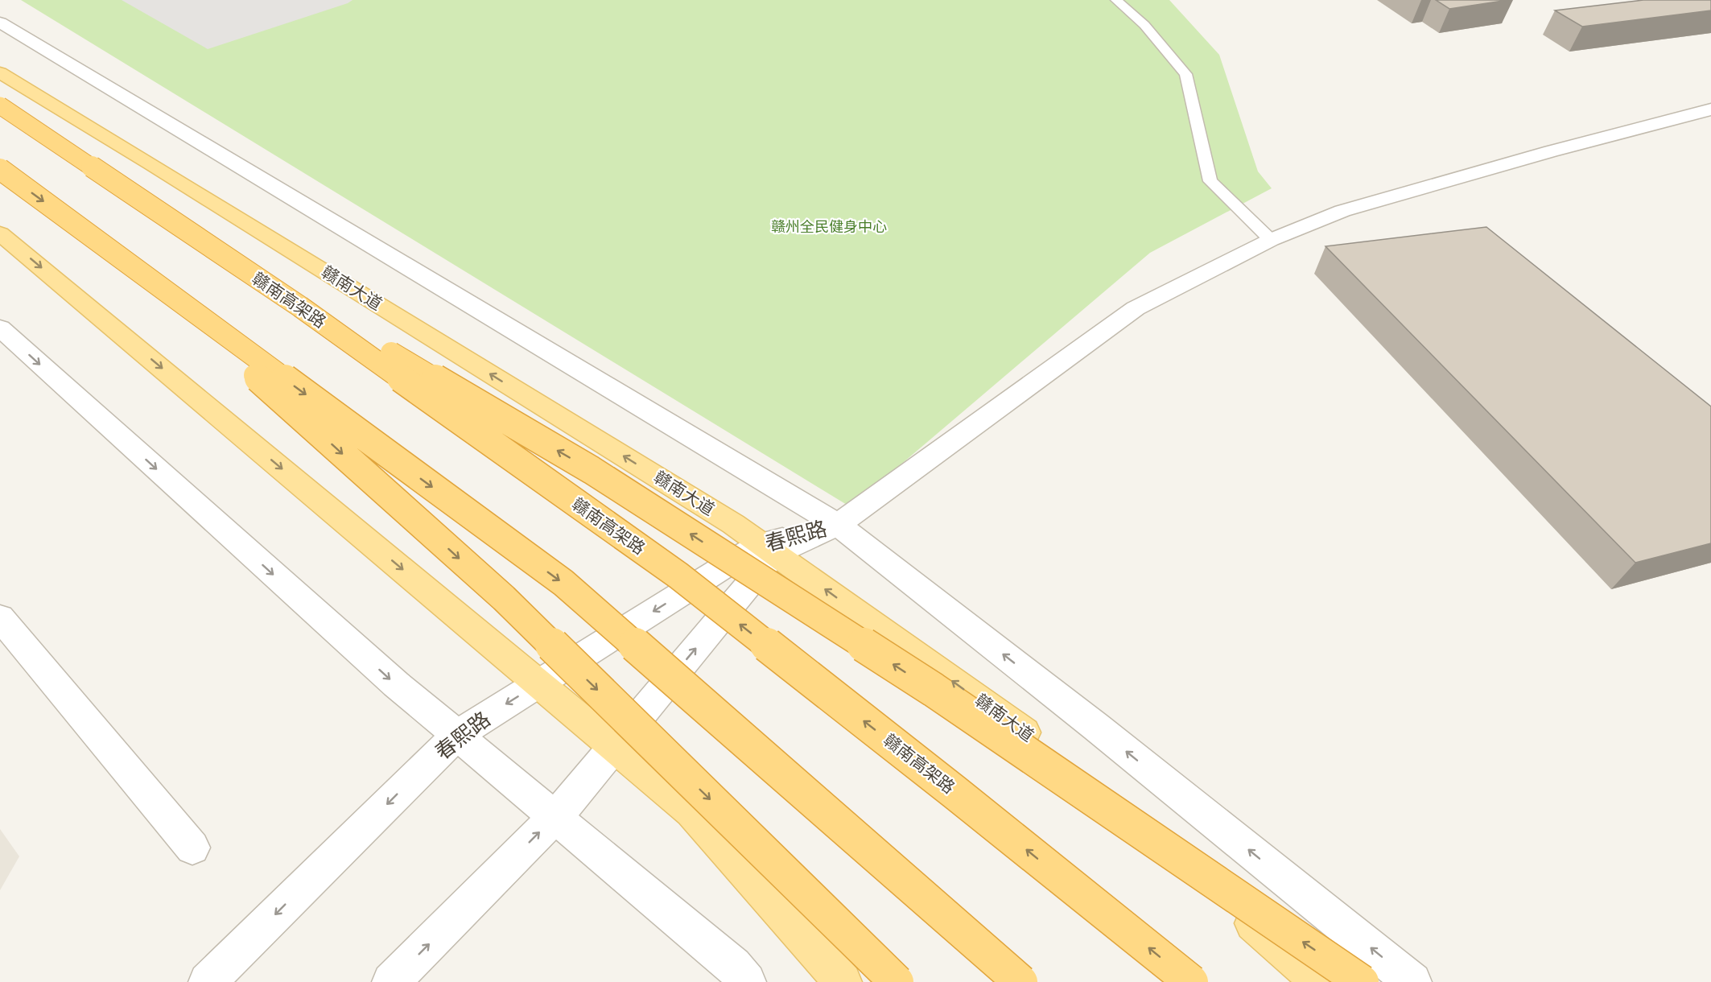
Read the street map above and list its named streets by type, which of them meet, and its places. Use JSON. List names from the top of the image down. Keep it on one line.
{"streets":{"highway":["赣南高架路"],"main road":["赣南大道"],"street":["春熙路"]},"crossings":[["赣南大道","春熙路"]],"parks":["赣州全民健身中心"]}
